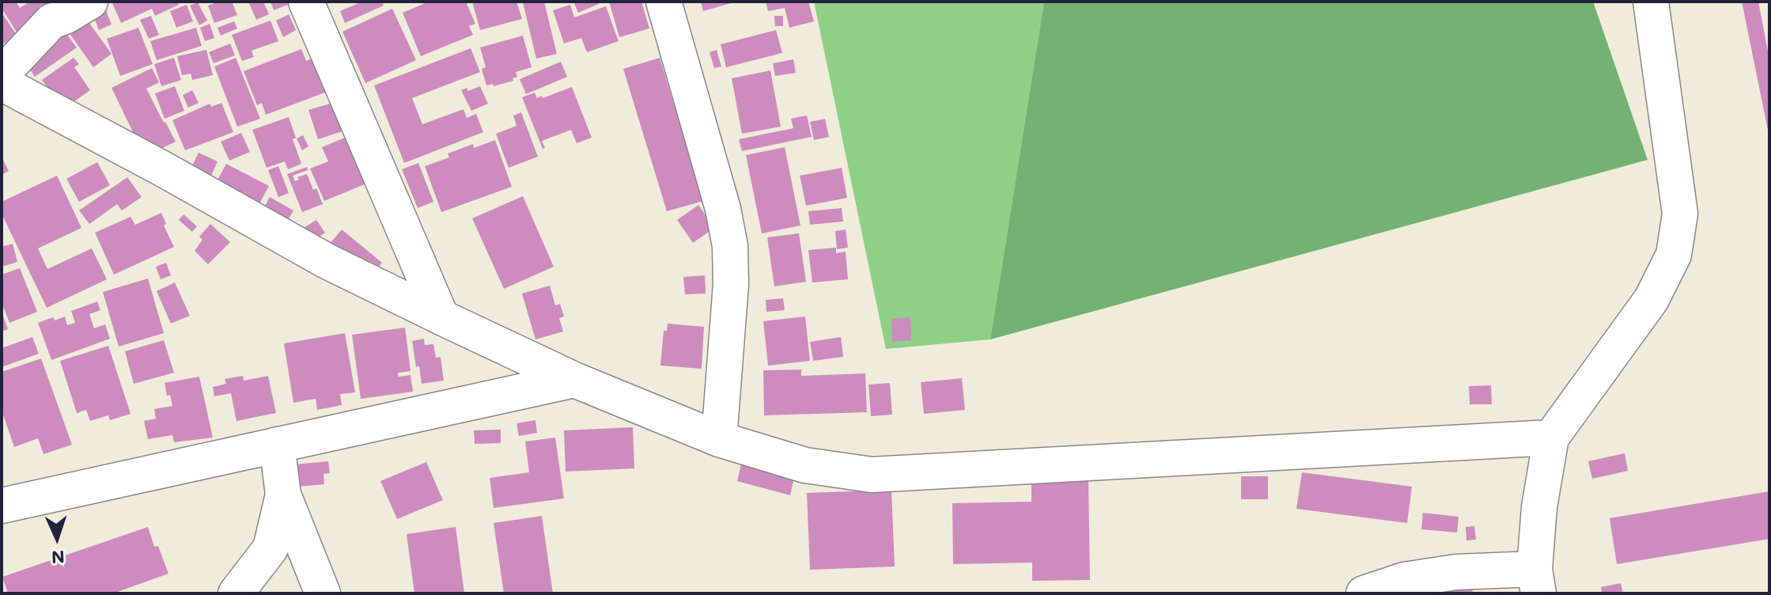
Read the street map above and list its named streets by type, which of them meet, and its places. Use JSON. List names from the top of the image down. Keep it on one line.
{"north":"bottom"}
